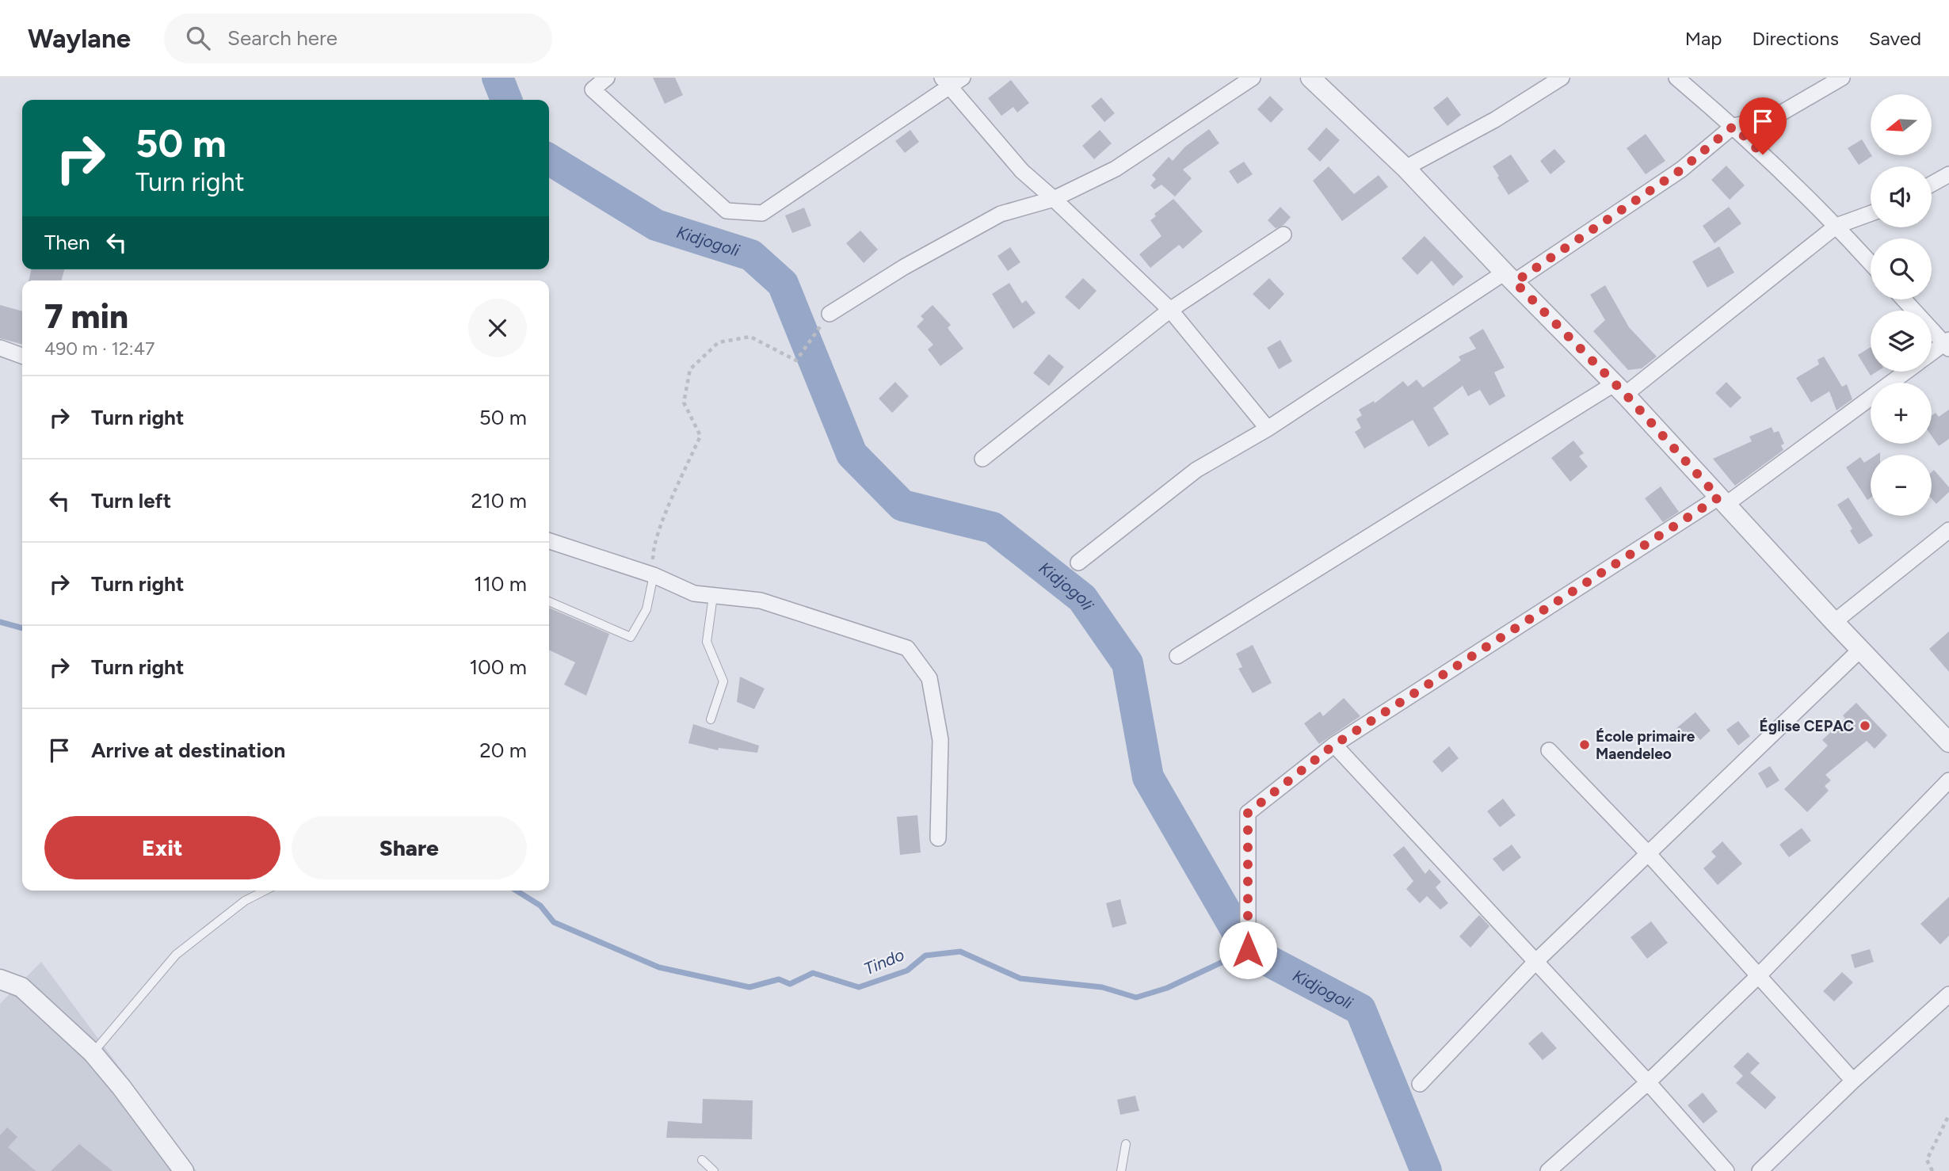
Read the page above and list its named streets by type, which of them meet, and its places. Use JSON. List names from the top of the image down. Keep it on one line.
{"water":["Kidjogoli","Tindo"],"places":["Église CEPAC","École primaire Maendeleo"],"north":"left","page":{"header":"Waylane","search":"Search here","nav":["Map","Directions","Saved"],"map_buttons":["+","−"],"turn":["50 m","Turn right"],"then":"Then","heading":["7 min","490 m · 12:47"],"list":[{"name":"Turn right","value":"50 m"},{"name":"Turn left","value":"210 m"},{"name":"Turn right","value":"110 m"},{"name":"Turn right","value":"100 m"},{"name":"Arrive at destination","value":"20 m"}],"buttons":["Exit","Share"]}}
